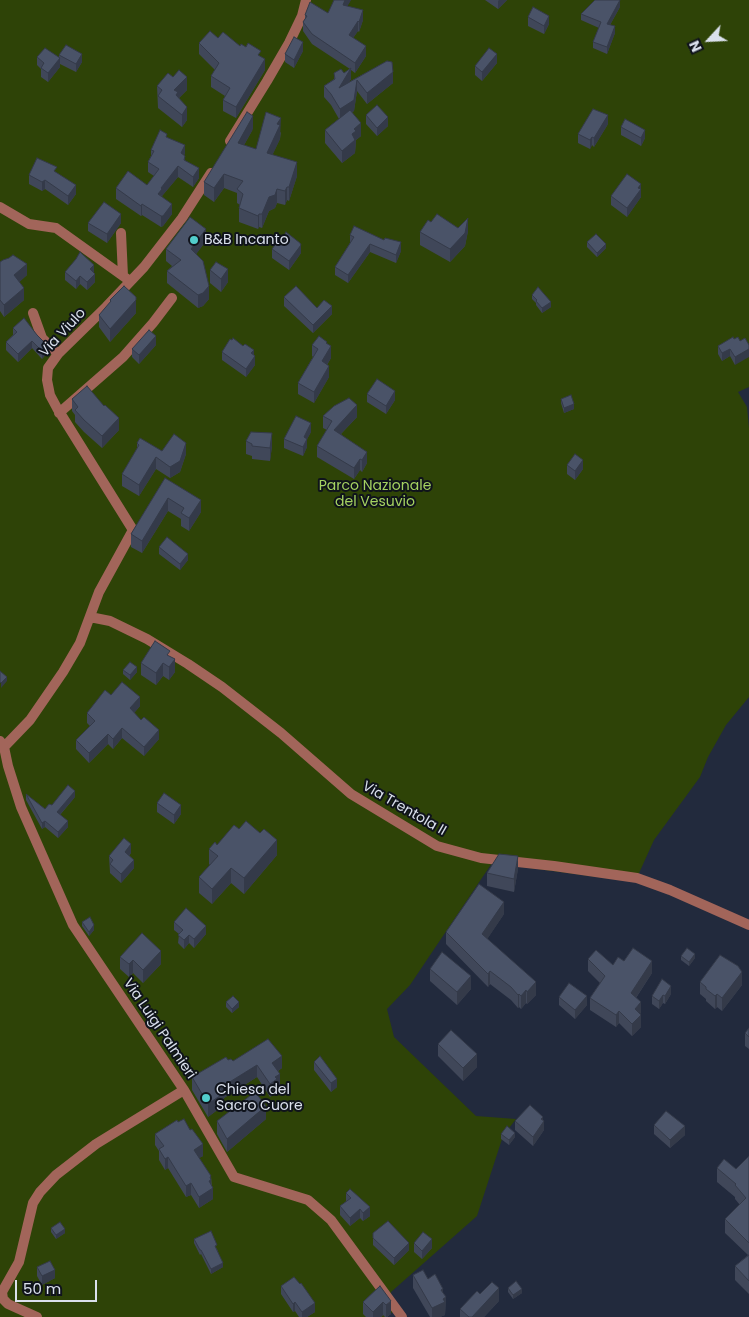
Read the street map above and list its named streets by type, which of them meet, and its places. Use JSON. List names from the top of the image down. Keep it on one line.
{"streets":{"street":["Via Viulo","Via Trentola II","Via Luigi Palmieri"]},"crossings":[["Via Viulo","Via Trentola II"],["Via Viulo","Via Luigi Palmieri"]],"parks":["Parco Nazionale del Vesuvio"],"places":["B&B Incanto","Chiesa del Sacro Cuore"],"scale_bar":"50 m","north":"bottom left"}
